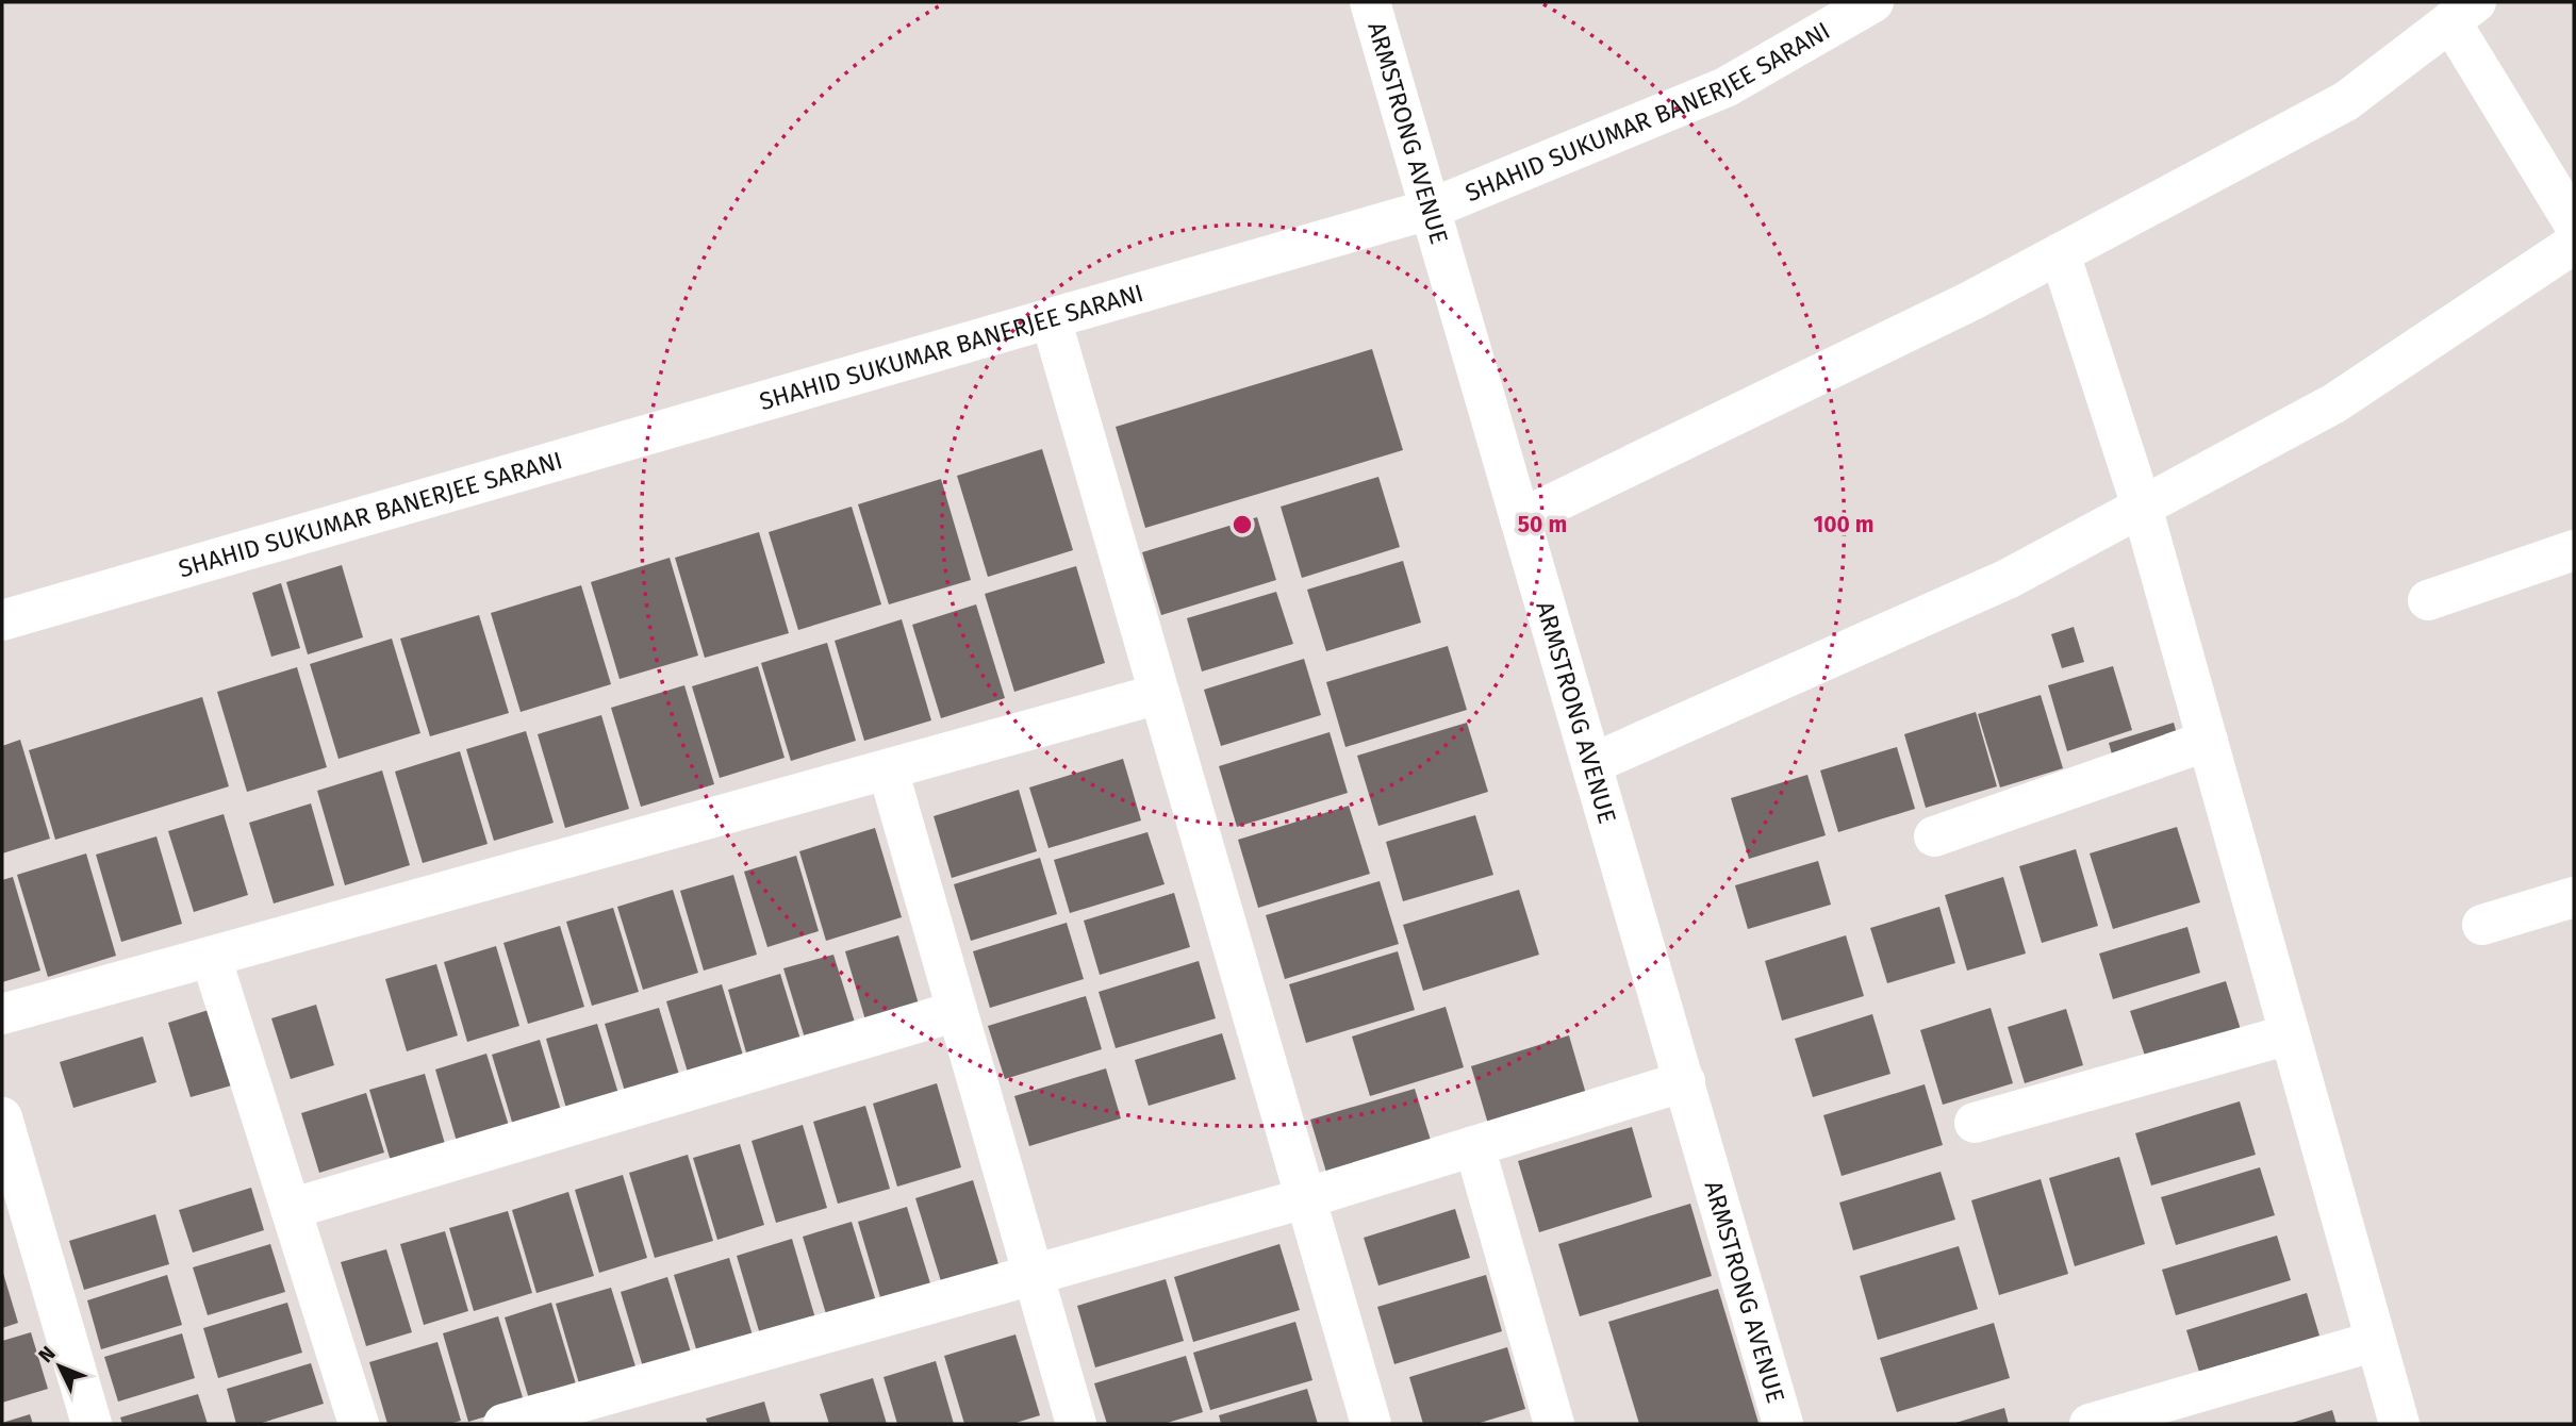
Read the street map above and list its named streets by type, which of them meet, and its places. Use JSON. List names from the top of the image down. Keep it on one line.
{"streets":{"street":["SHAHID SUKUMAR BANERJEE SARANI","ARMSTRONG AVENUE"]},"crossings":[["SHAHID SUKUMAR BANERJEE SARANI","ARMSTRONG AVENUE"]],"north":"top left","rings":["50 m","100 m"]}
